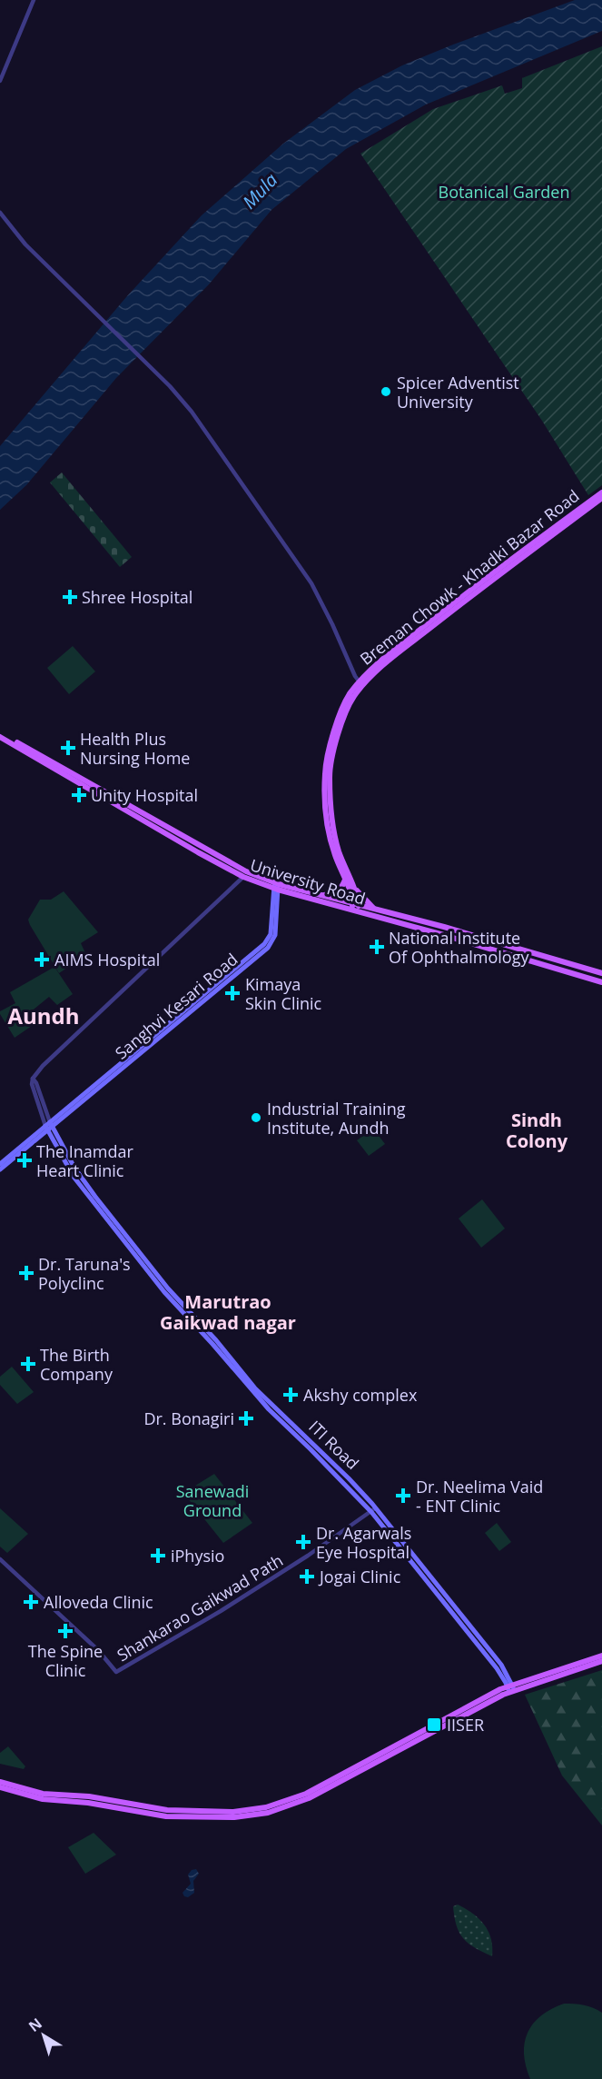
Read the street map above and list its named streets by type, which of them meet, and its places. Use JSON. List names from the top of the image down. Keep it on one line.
{"streets":{"main road":["Breman Chowk - Khadki Bazar Road","University Road","Sanghvi Kesari Road","ITI Road"],"street":["Shankarao Gaikwad Path"]},"crossings":[["Breman Chowk - Khadki Bazar Road","University Road"],["University Road","Sanghvi Kesari Road"],["Sanghvi Kesari Road","ITI Road"],["ITI Road","Shankarao Gaikwad Path"]],"districts":["Aundh","Sindh Colony","Marutrao Gaikwad nagar"],"water":["Mula"],"parks":["Botanical Garden","Sanewadi Ground"],"places":{"other":["Spicer Adventist University","Industrial Training Institute, Aundh"],"health":["Shree Hospital","Health Plus Nursing Home","Unity Hospital","National Institute Of Ophthalmology","AIMS Hospital","Kimaya Skin Clinic","The Inamdar Heart Clinic","Dr. Taruna's Polyclinc","The Birth Company","Akshy complex","Dr. Bonagiri","Dr. Neelima Vaid - ENT Clinic","Dr. Agarwals Eye Hospital","iPhysio","Jogai Clinic","Alloveda Clinic","The Spine Clinic"],"transit":["IISER"]},"north":"top left"}
